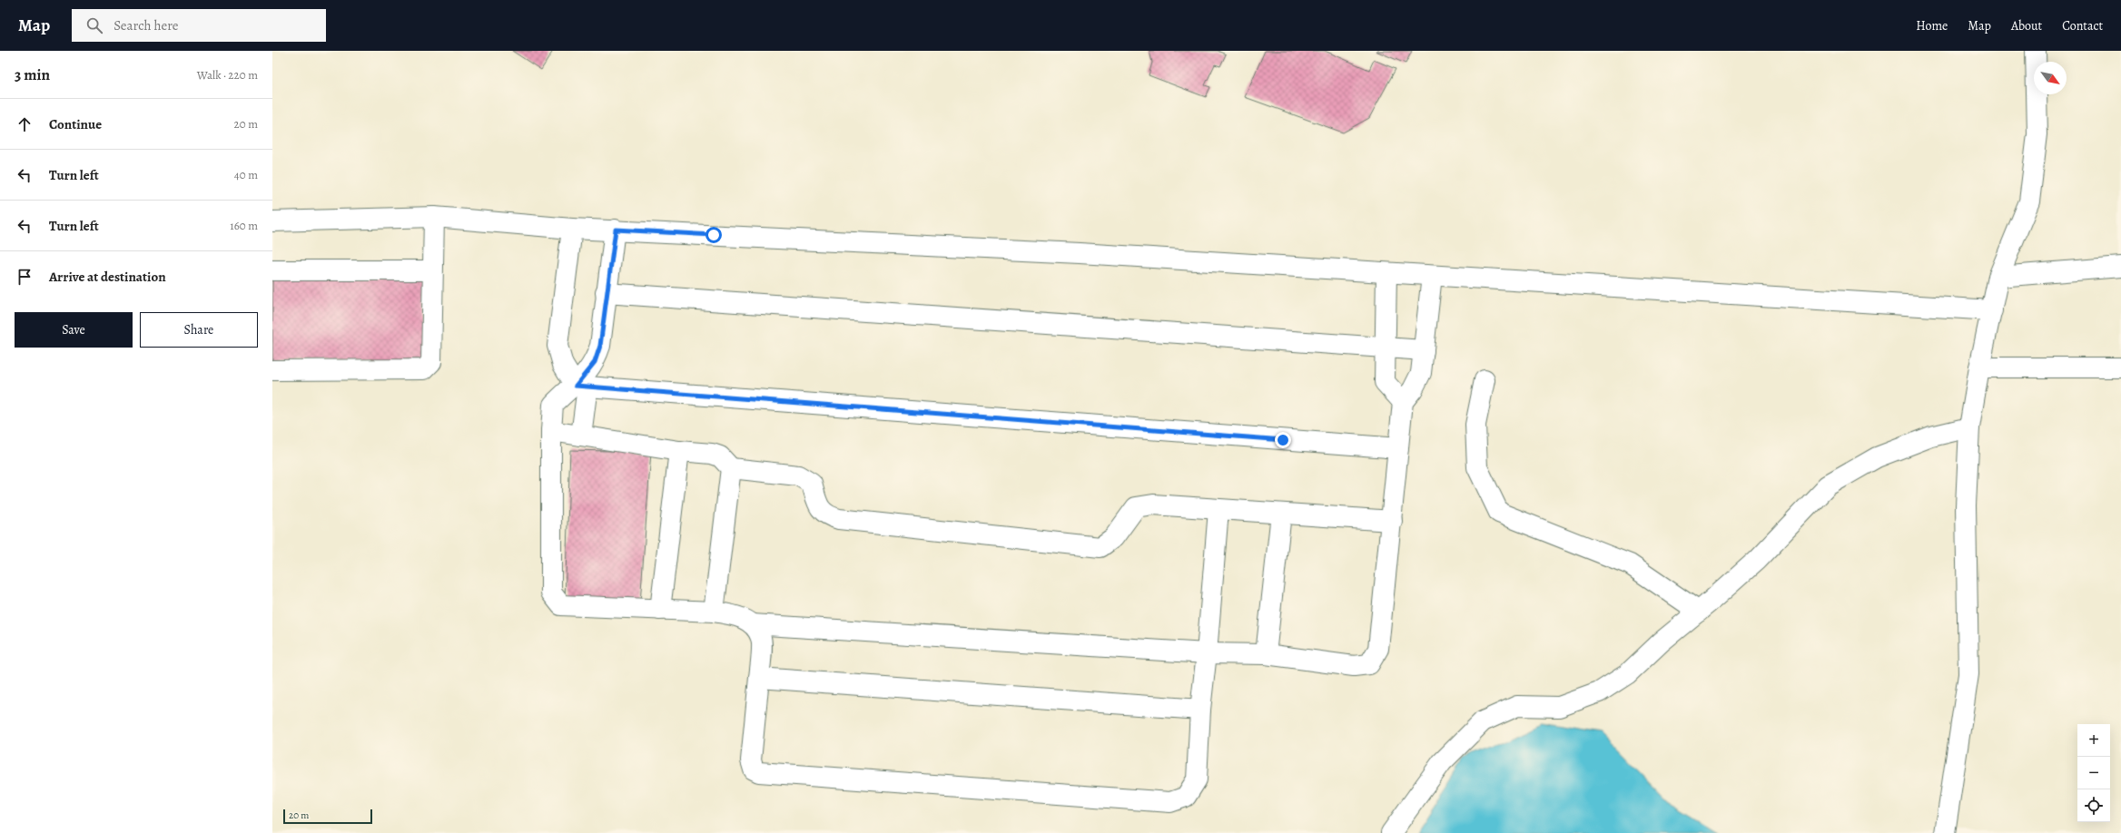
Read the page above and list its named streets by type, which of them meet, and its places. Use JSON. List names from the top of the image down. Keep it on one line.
{"scale_bar":"20 m","north":"bottom right","page":{"header":"Map","search":"Search here","nav":["Home","Map","About","Contact"],"heading":["3 min","Walk · 220 m"],"list":[["Continue","20 m"],["Turn left","40 m"],["Turn left","160 m"],"Arrive at destination"],"buttons":["Save","Share"],"map_buttons":["+","−"],"scale":"20 m"}}
